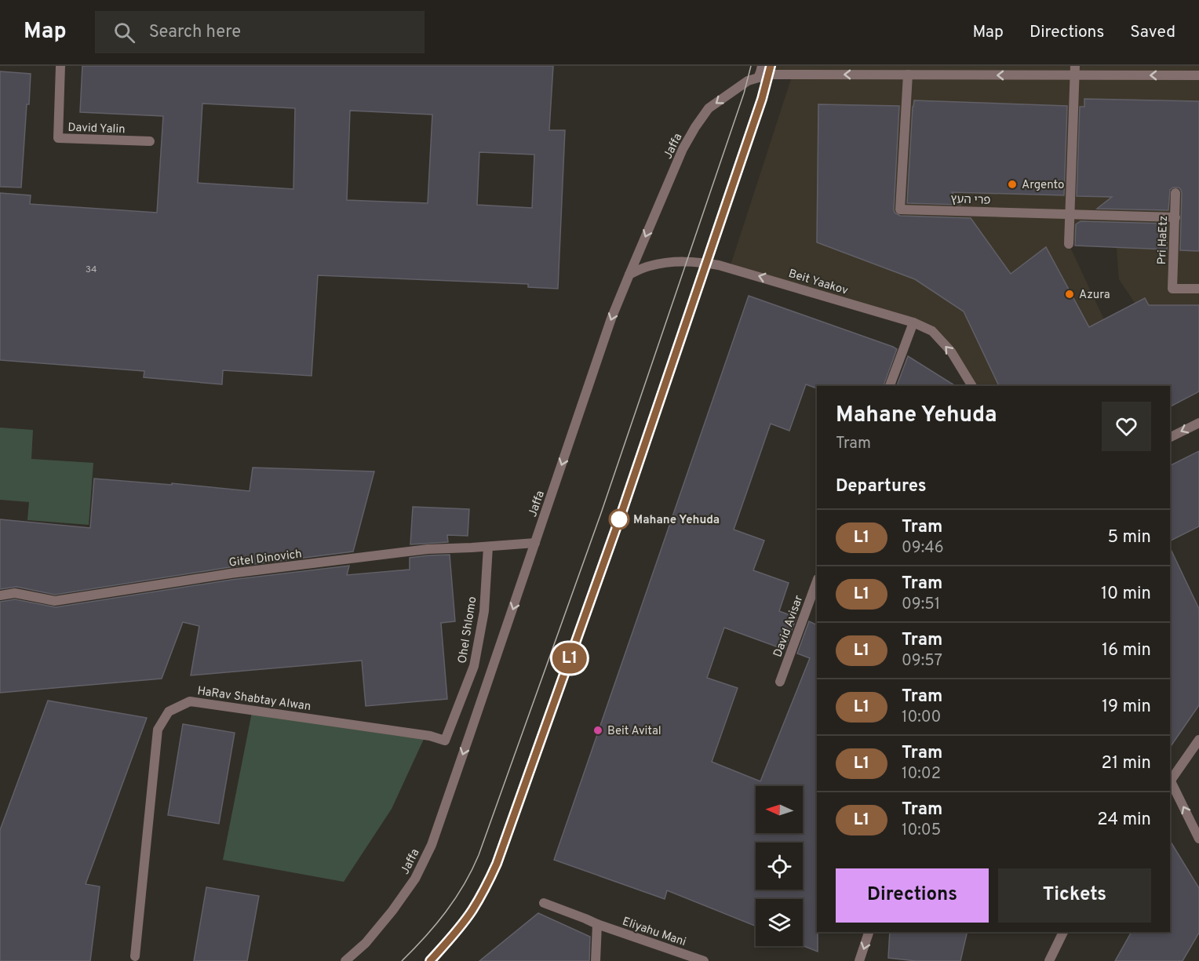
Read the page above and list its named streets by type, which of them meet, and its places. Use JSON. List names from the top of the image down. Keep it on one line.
{"streets":{"street":["David Yalin","Jaffa","פרי העץ","Pri HaEtz","Beit Yaakov","Gitel Dinovich","David Avisar","Ohel Shlomo","HaRav Shabtay Alwan","Eliyahu Mani"]},"crossings":[["Jaffa","Beit Yaakov"],["Jaffa","Gitel Dinovich"],["פרי העץ","Pri HaEtz"],["Gitel Dinovich","Ohel Shlomo"],["Ohel Shlomo","HaRav Shabtay Alwan"]],"one_way":["Jaffa","Beit Yaakov"],"places":["Argento","Azura","Mahane Yehuda","Beit Avital"],"lines":["tram line L1"],"house_numbers":["34"],"north":"left","page":{"header":"Map","search":"Search here","nav":["Map","Directions","Saved"],"on_map":"L1","heading":[["Mahane Yehuda","Tram"],"Departures"],"list":[{"mark":"L1","name":"Tram","note":"09:46","value":"5 min"},{"mark":"L1","name":"Tram","note":"09:51","value":"10 min"},{"mark":"L1","name":"Tram","note":"09:57","value":"16 min"},{"mark":"L1","name":"Tram","note":"10:00","value":"19 min"},{"mark":"L1","name":"Tram","note":"10:02","value":"21 min"},{"mark":"L1","name":"Tram","note":"10:05","value":"24 min"}],"buttons":["Directions","Tickets"]}}
